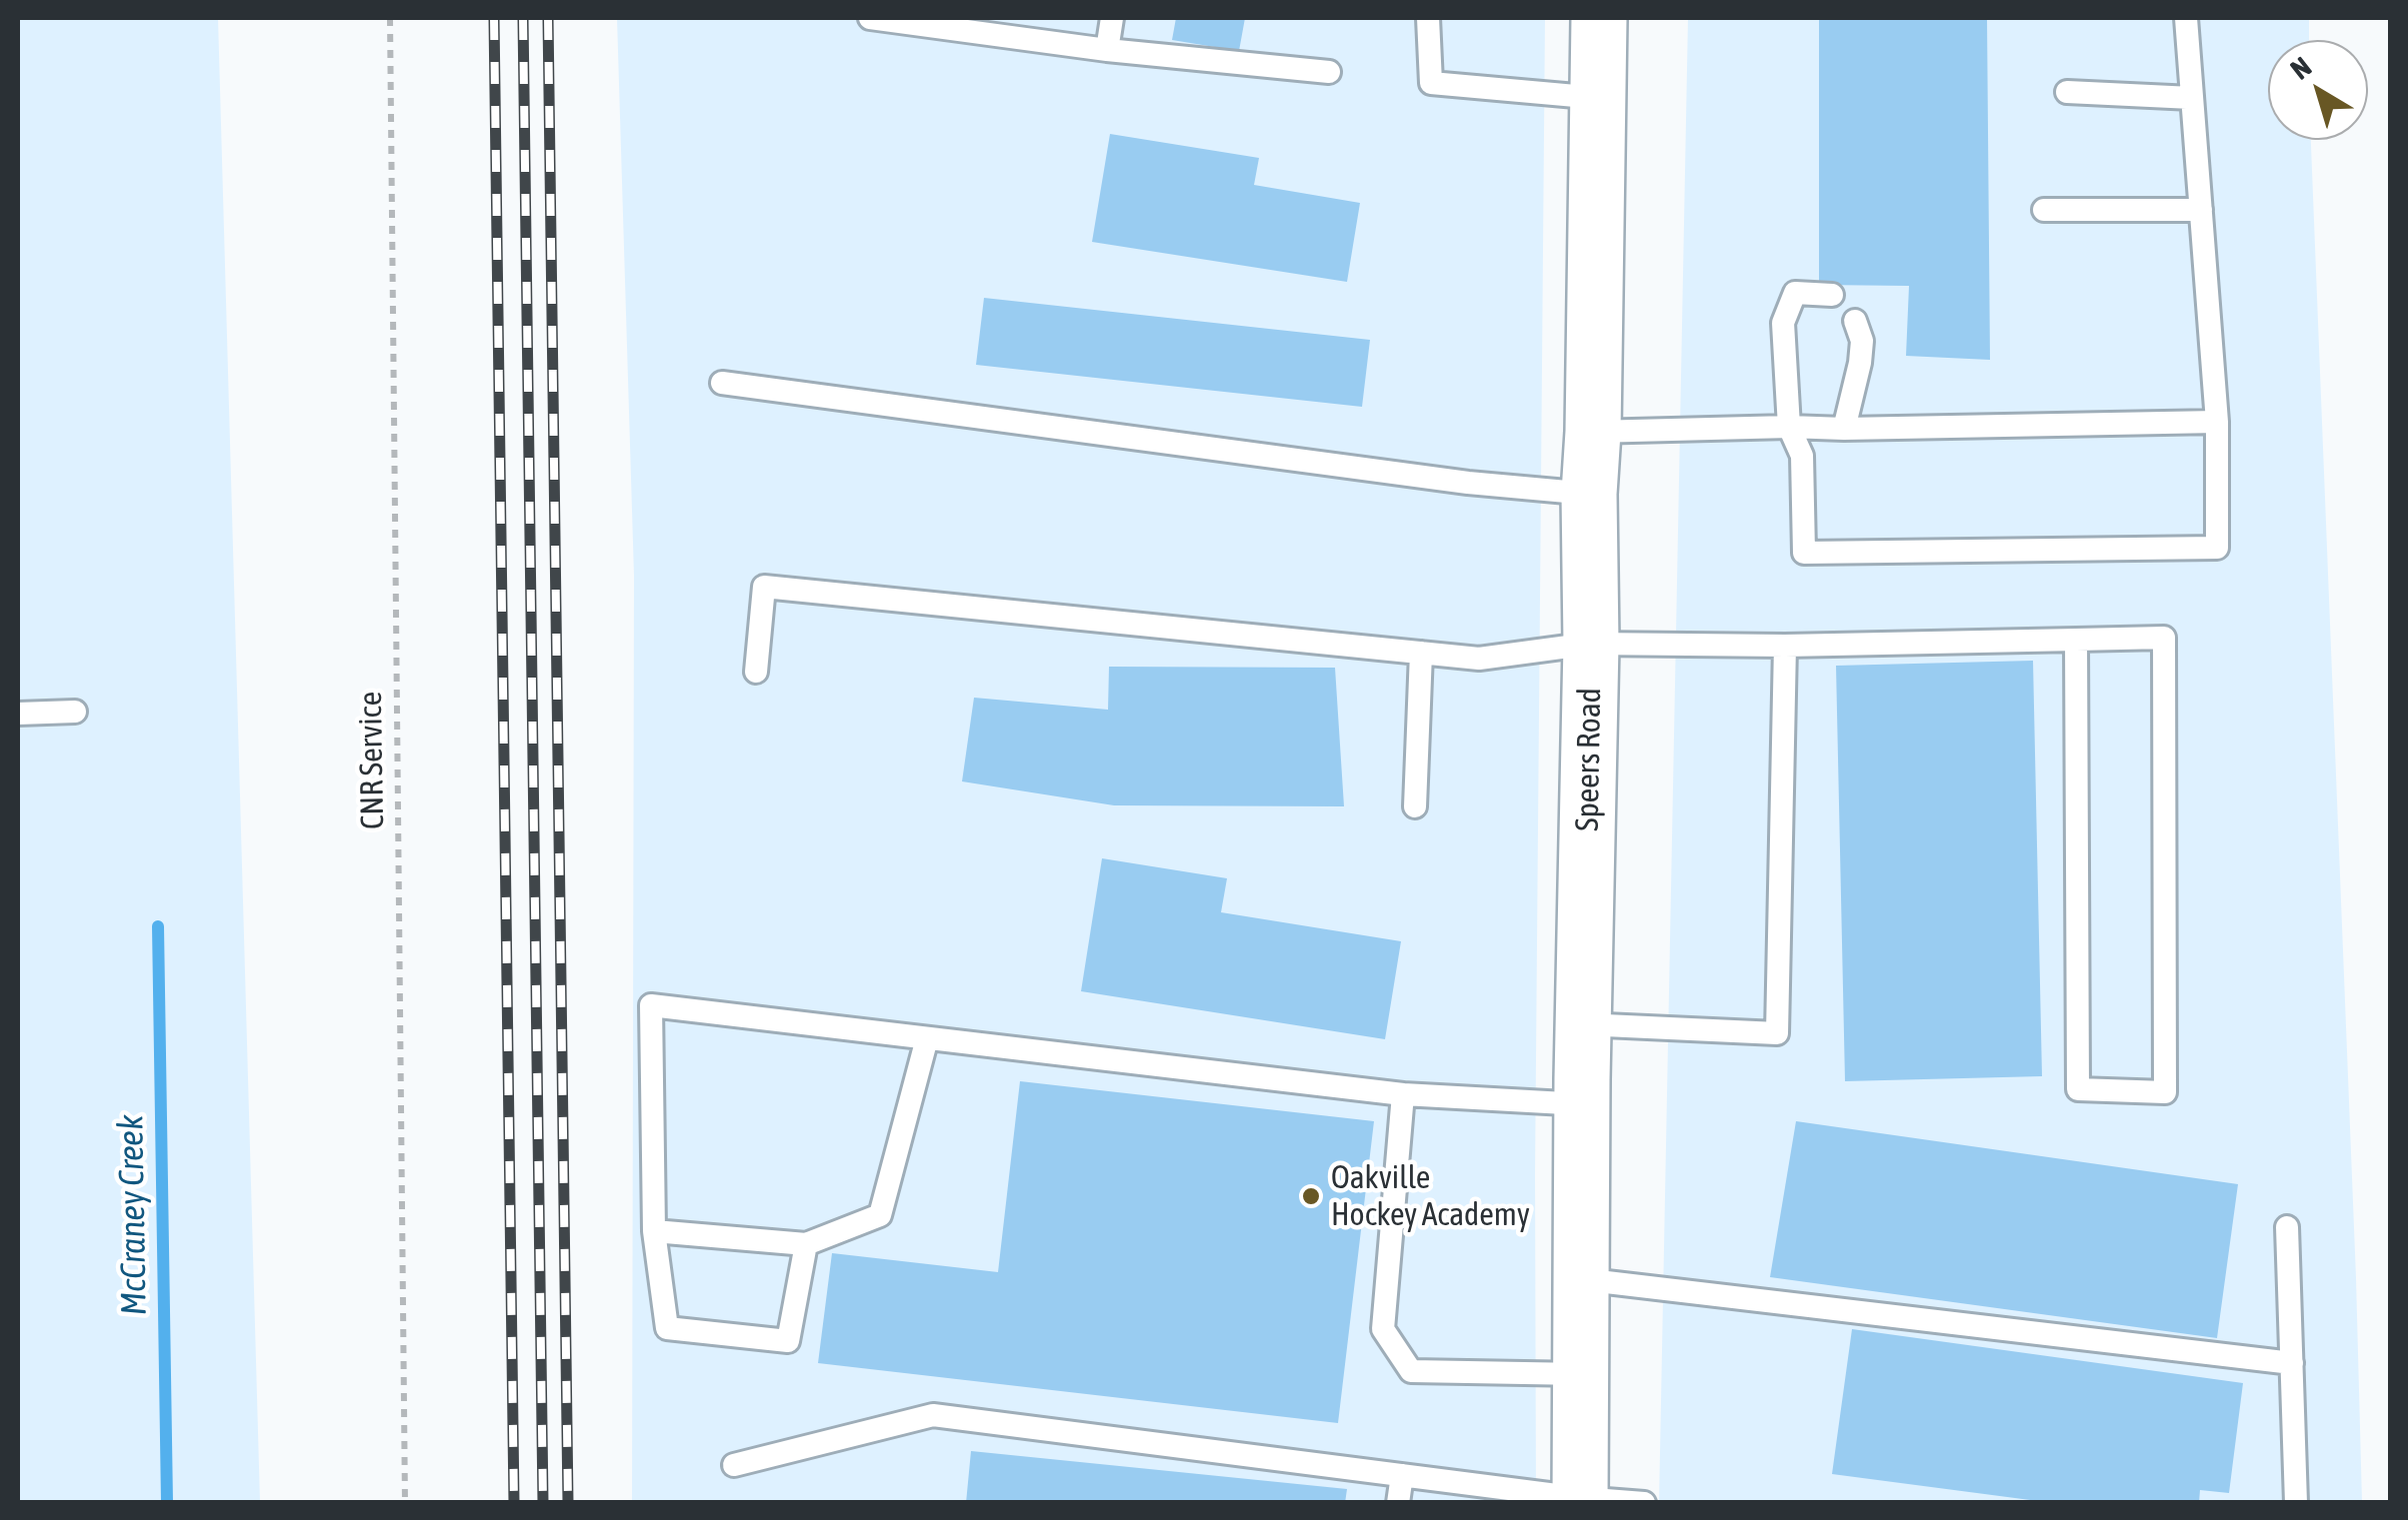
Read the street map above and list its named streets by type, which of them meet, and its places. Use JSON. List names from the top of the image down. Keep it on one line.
{"streets":{"main road":["Speers Road"],"path":["CNR Service"]},"water":["McCraney Creek"],"places":["Oakville Hockey Academy"],"north":"top left"}
